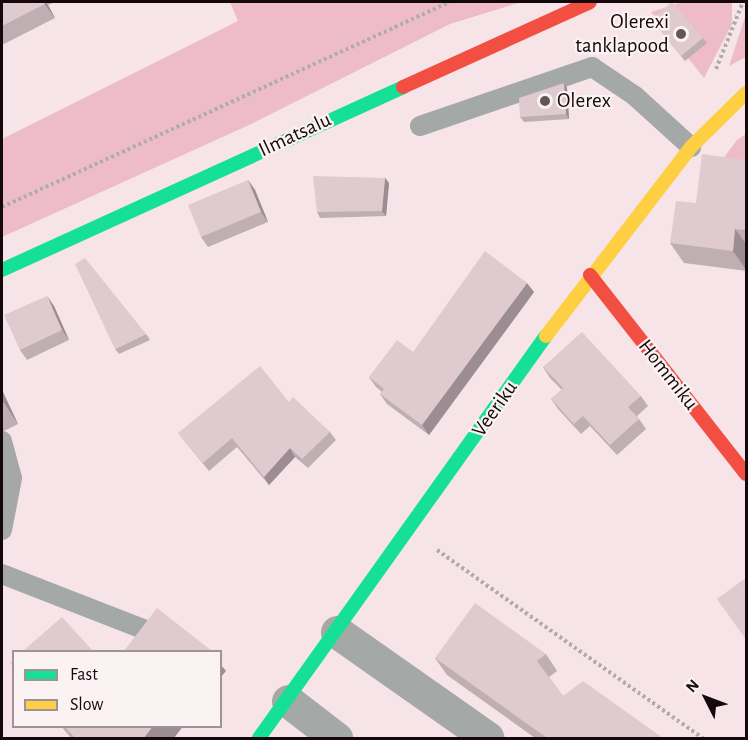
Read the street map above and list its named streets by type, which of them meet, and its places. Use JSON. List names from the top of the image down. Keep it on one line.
{"streets":{"street":["Ilmatsalu","Hommiku","Veeriku"]},"crossings":[["Hommiku","Veeriku"]],"places":["Olerexi tanklapood","Olerex"],"legend":["Fast","Slow"],"north":"top left"}
